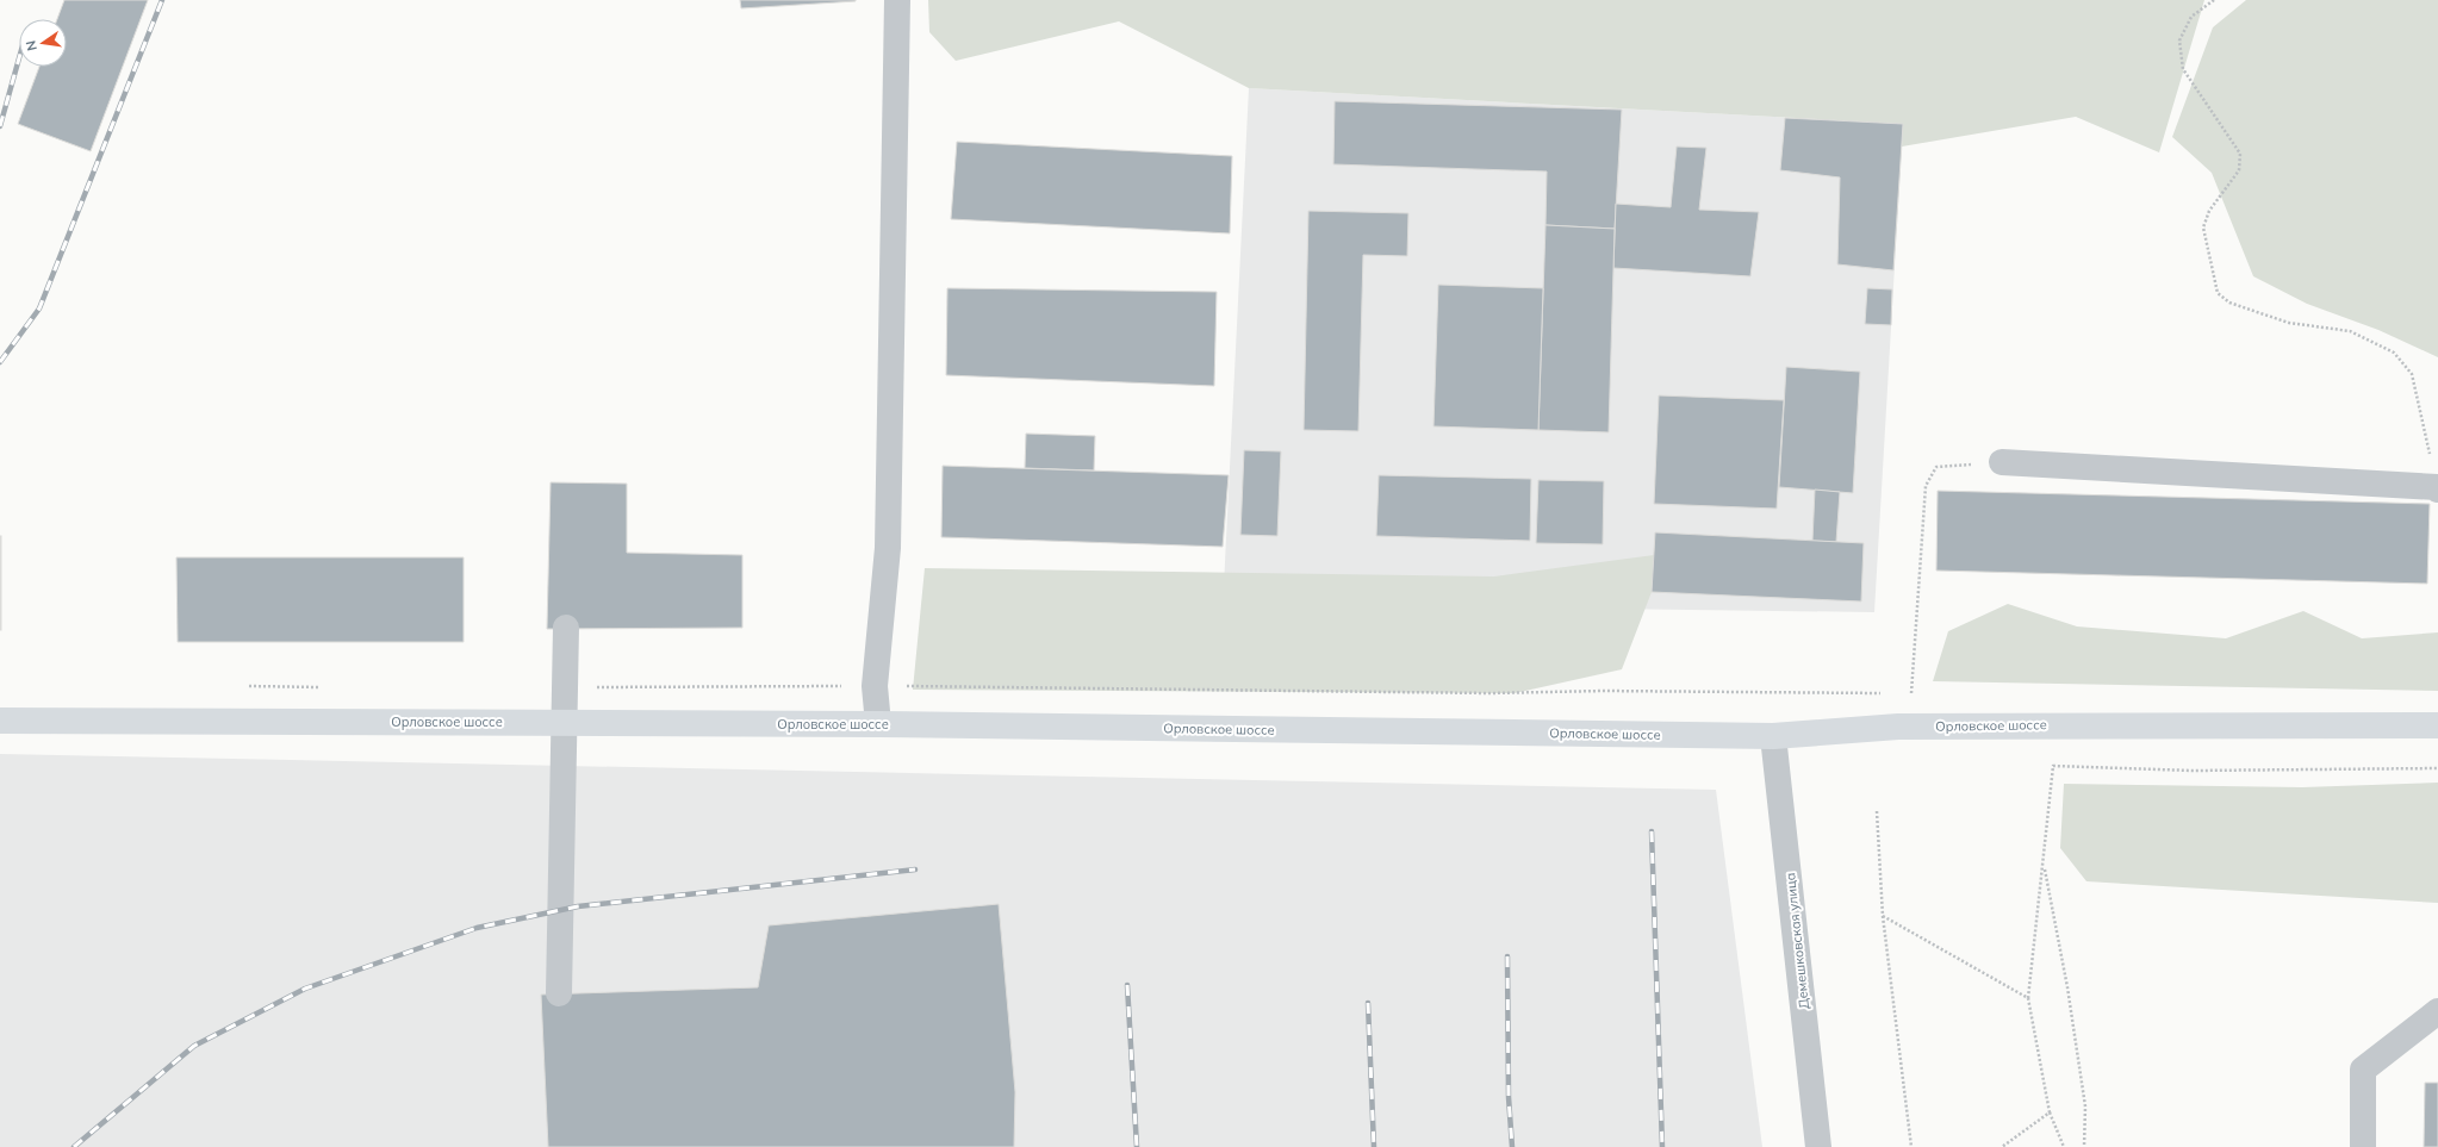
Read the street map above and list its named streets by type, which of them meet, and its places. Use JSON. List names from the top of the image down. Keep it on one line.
{"streets":{"main road":["Орловское шоссе"],"street":["Демешковская улица"]},"crossings":[["Орловское шоссе","Демешковская улица"]],"north":"left"}
